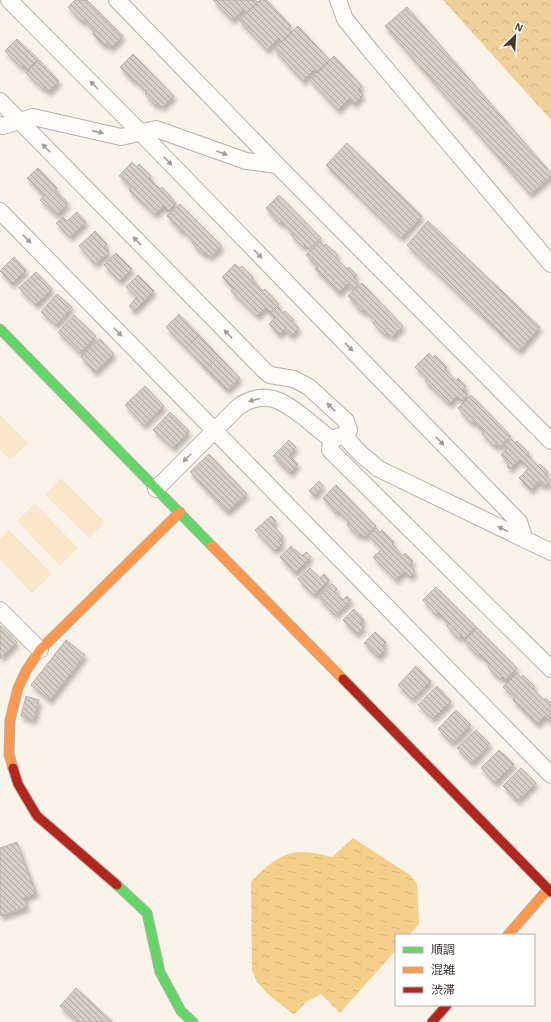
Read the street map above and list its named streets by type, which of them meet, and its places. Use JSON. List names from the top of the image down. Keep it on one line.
{"legend":["順調","混雑","渋滞"],"north":"top right"}
